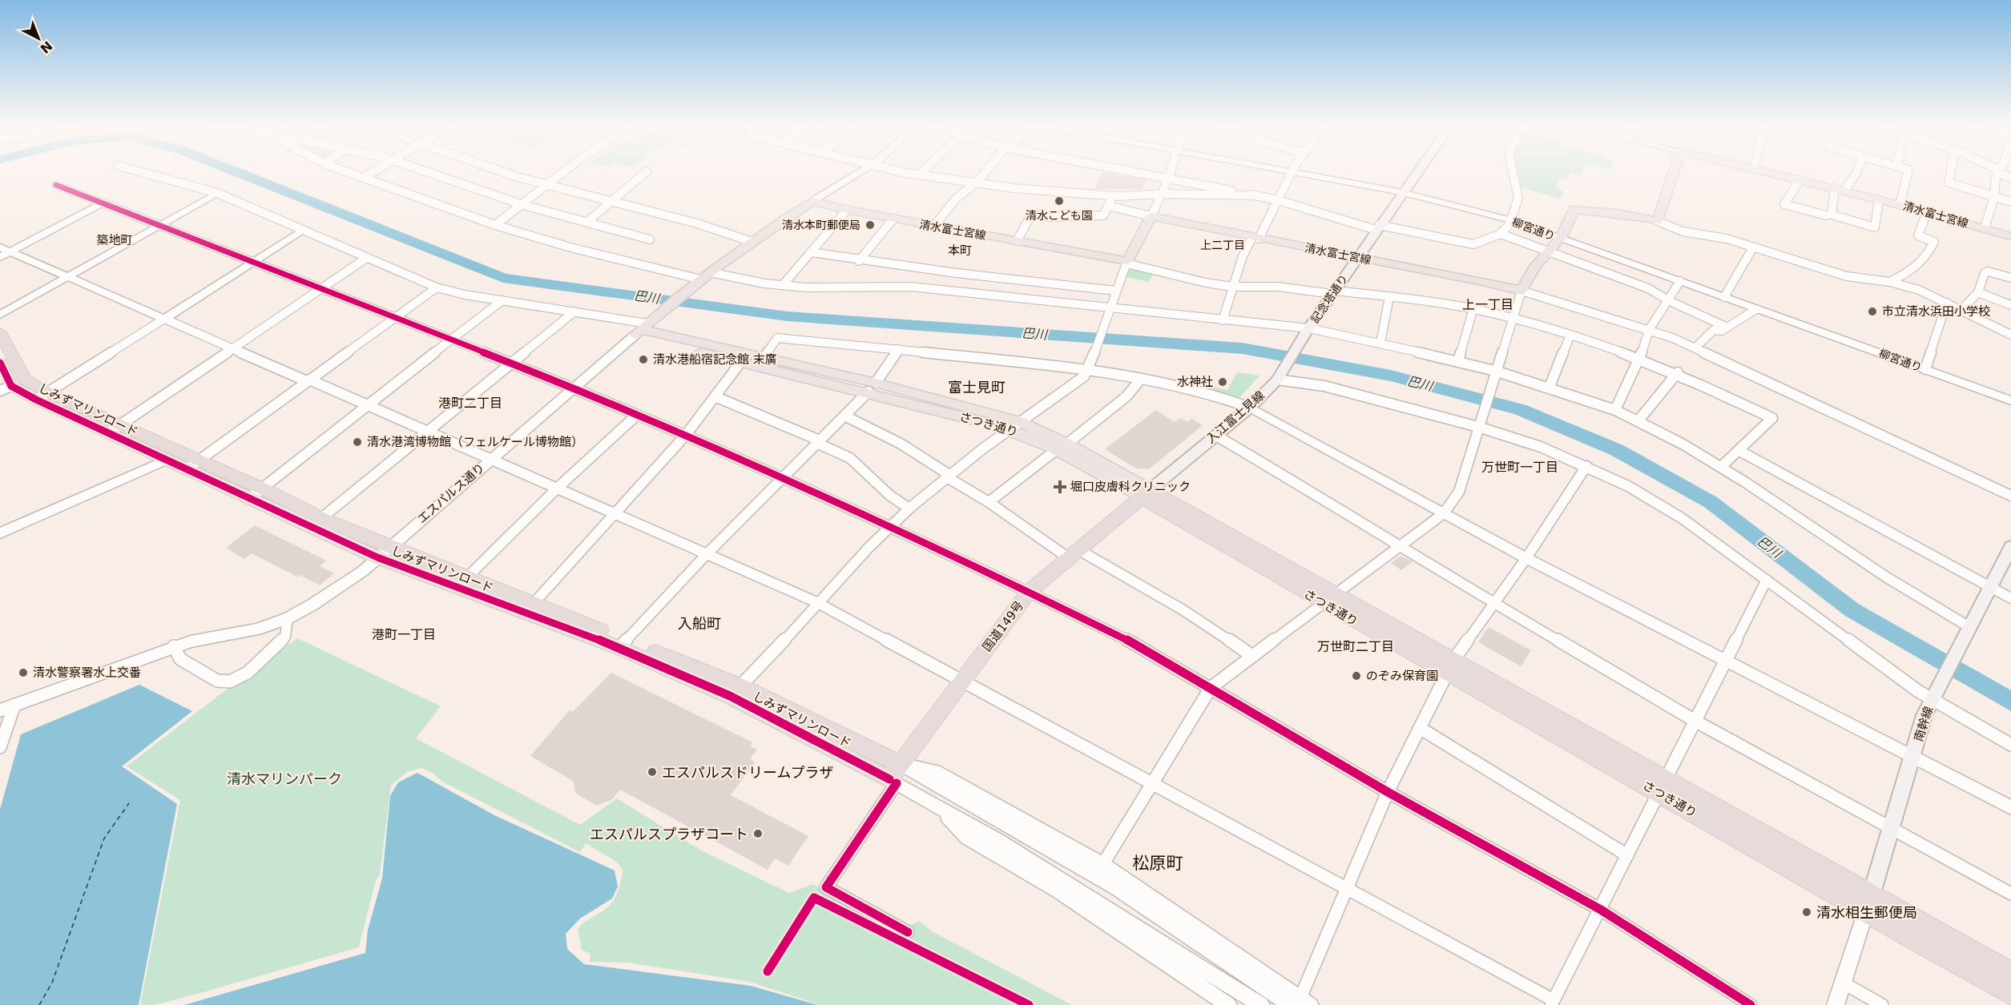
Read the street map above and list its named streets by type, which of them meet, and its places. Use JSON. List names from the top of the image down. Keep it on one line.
{"streets":{"highway":["しみずマリンロード","さつき通り","国道149号"],"main road":["清水富士宮線","記念塔通り","入江富士見線","南幹線"],"street":["柳宮通り","エスパルス通り"]},"crossings":[["清水富士宮線","記念塔通り"],["柳宮通り","記念塔通り"],["記念塔通り","入江富士見線"],["しみずマリンロード","エスパルス通り"],["しみずマリンロード","国道149号"],["入江富士見線","さつき通り"],["入江富士見線","国道149号"],["さつき通り","エスパルス通り"],["さつき通り","国道149号"],["さつき通り","南幹線"]],"districts":["築地町","上二丁目","本町","上一丁目","富士見町","港町二丁目","万世町一丁目","入船町","港町一丁目","万世町二丁目","松原町"],"water":["巴川"],"parks":["清水マリンパーク"],"places":{"other":["清水こども園","清水本町郵便局","市立清水浜田小学校","清水港船宿記念館 末廣","水神社","清水港湾博物館（フェルケール博物館）","清水警察署水上交番","のぞみ保育園","エスパルスドリームプラザ","エスパルスプラザコート","清水相生郵便局"],"health":["堀口皮膚科クリニック"]},"north":"bottom right"}
